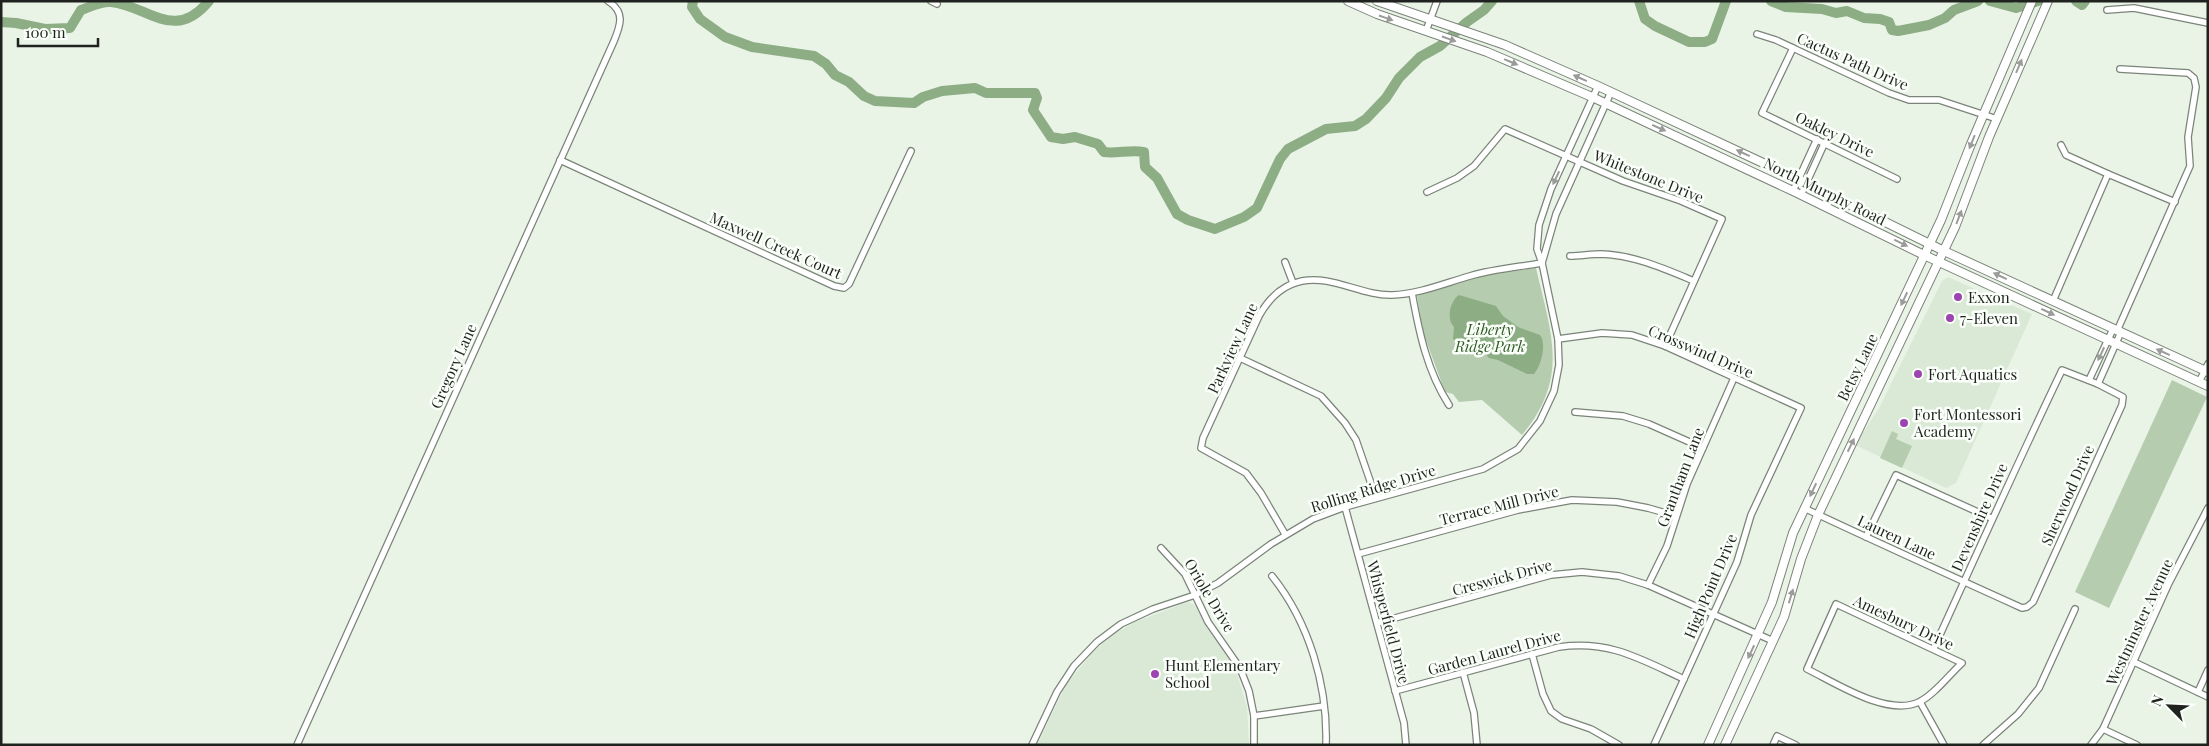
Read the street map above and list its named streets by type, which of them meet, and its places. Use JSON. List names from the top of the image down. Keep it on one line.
{"streets":{"main road":["North Murphy Road","Betsy Lane"],"street":["Cactus Path Drive","Oakley Drive","Whitestone Drive","Maxwell Creek Court","Parkview Lane","Crosswind Drive","Gregory Lane","Grantham Lane","Rolling Ridge Drive","Sherwood Drive","Terrace Mill Drive","Devenshire Drive","Lauren Lane","Creswick Drive","High Point Drive","Oriole Drive","Whisperfield Drive","Amesbury Drive","Westminster Avenue","Garden Laurel Drive"]},"crossings":[["Cactus Path Drive","Oakley Drive"],["Cactus Path Drive","Betsy Lane"],["Whitestone Drive","Rolling Ridge Drive"],["North Murphy Road","Betsy Lane"],["North Murphy Road","Rolling Ridge Drive"],["Maxwell Creek Court","Gregory Lane"],["Parkview Lane","Rolling Ridge Drive"],["Crosswind Drive","Grantham Lane"],["Crosswind Drive","Rolling Ridge Drive"],["Crosswind Drive","High Point Drive"],["Betsy Lane","Lauren Lane"],["Betsy Lane","Creswick Drive"],["Grantham Lane","Terrace Mill Drive"],["Grantham Lane","Creswick Drive"],["Rolling Ridge Drive","Oriole Drive"],["Rolling Ridge Drive","Whisperfield Drive"],["Sherwood Drive","Lauren Lane"],["Terrace Mill Drive","Whisperfield Drive"],["Devenshire Drive","Lauren Lane"],["Devenshire Drive","Amesbury Drive"],["Creswick Drive","High Point Drive"],["Creswick Drive","Whisperfield Drive"],["High Point Drive","Garden Laurel Drive"],["Whisperfield Drive","Garden Laurel Drive"]],"parks":["Liberty Ridge Park"],"places":["Exxon","7-Eleven","Fort Aquatics","Fort Montessori Academy","Hunt Elementary School"],"scale_bar":"100 m","north":"top left"}
